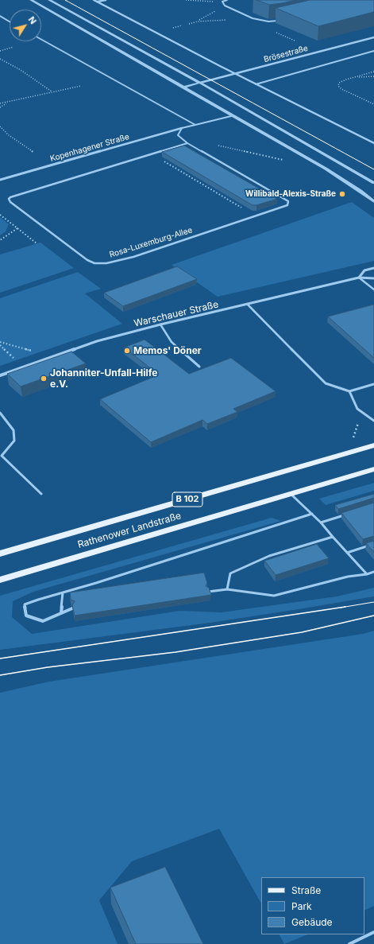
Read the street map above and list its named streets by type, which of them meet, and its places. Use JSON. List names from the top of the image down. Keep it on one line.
{"streets":{"main road":["B 102","Rathenower Landstraße"],"street":["Brösestraße","Kopenhagener Straße","Warschauer Straße"],"lane":["Rosa-Luxemburg-Allee"]},"crossings":[["Kopenhagener Straße","Rosa-Luxemburg-Allee"]],"places":["Willibald-Alexis-Straße","Memos' Döner","Johanniter-Unfall-Hilfe e.V."],"legend":["Straße","Park","Gebäude"],"north":"top right"}
